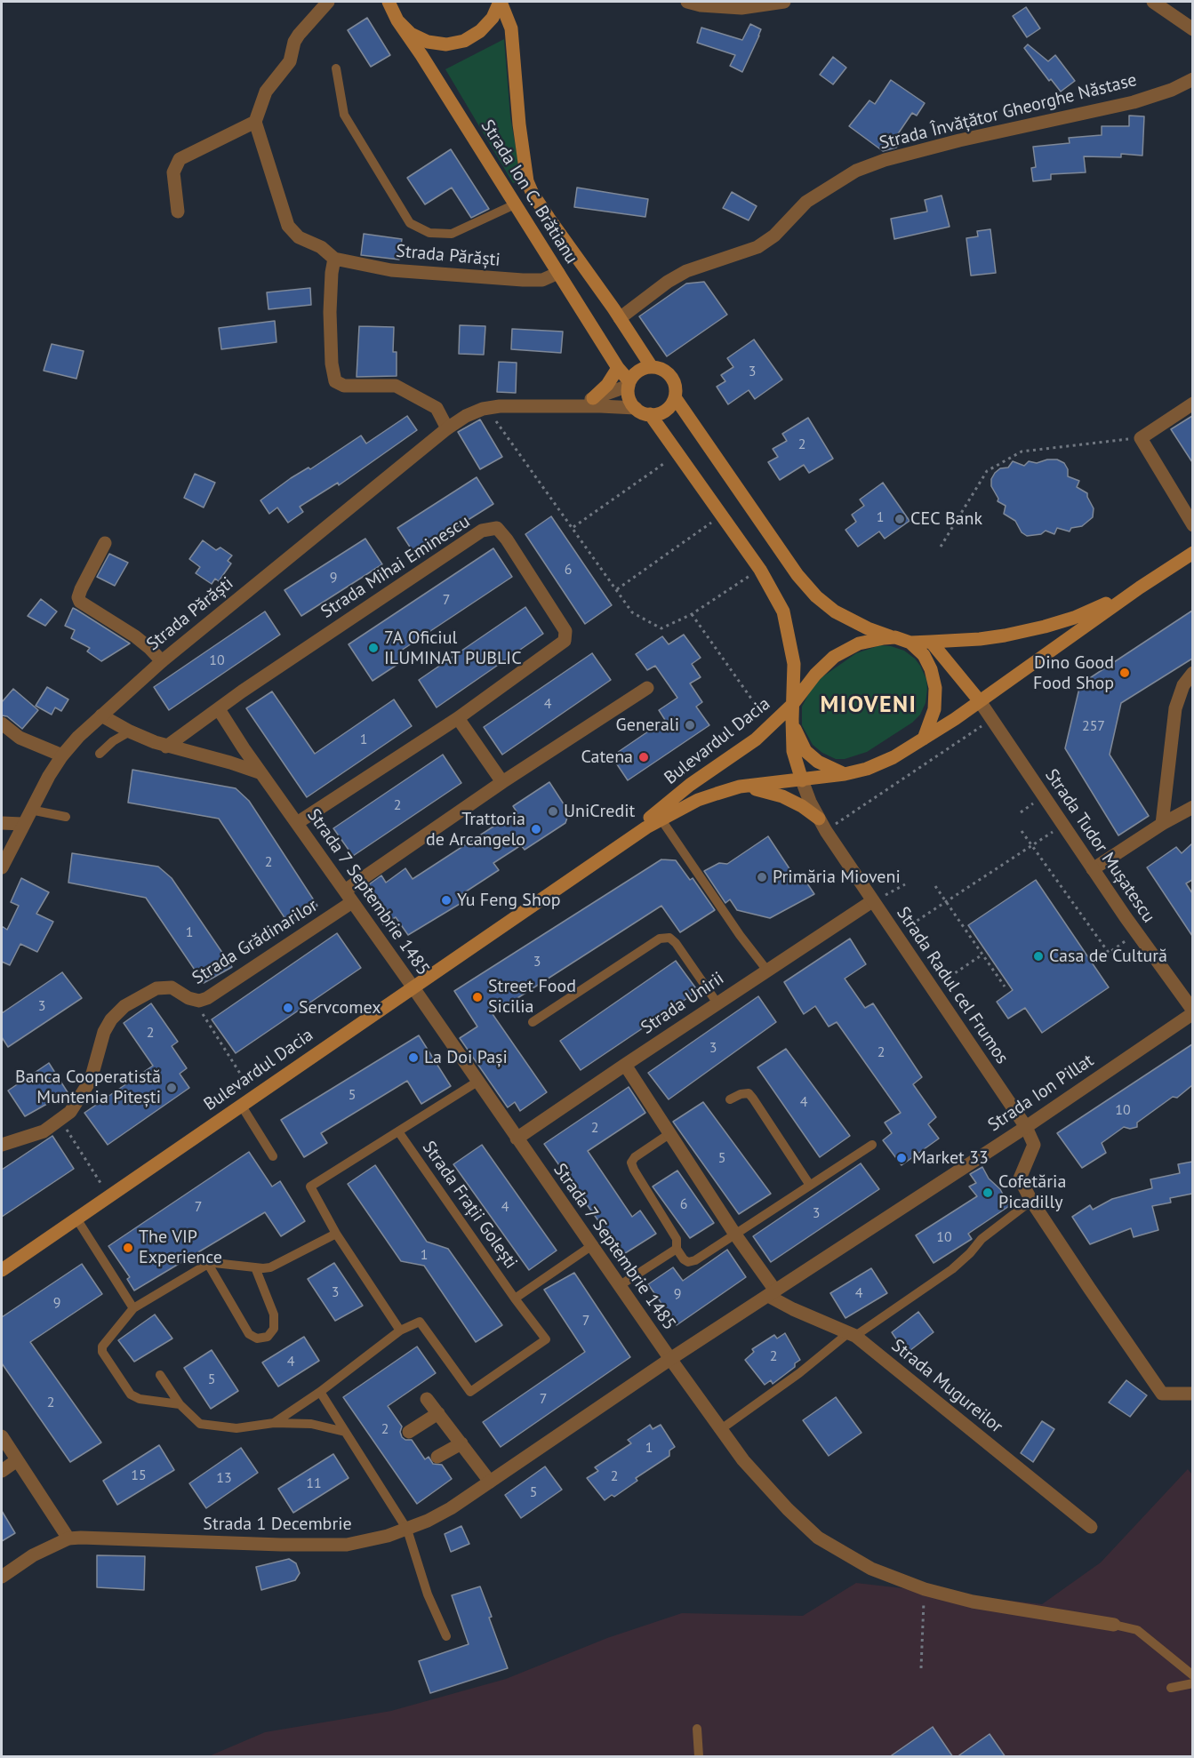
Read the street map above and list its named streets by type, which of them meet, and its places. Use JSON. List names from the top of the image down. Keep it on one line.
{"streets":{"main road":["Strada Ion C. Brătianu","Bulevardul Dacia"],"street":["Strada Învățător Gheorghe Năstase","Strada Părăști","Strada Mihai Eminescu","Strada Tudor Mușatescu","Strada 7 Septembrie 1485","Strada Grădinarilor","Strada Radul cel Frumos","Strada Unirii","Strada Ion Pillat","Strada Mugureilor","Strada 1 Decembrie"],"lane":["Strada Frații Golești"]},"crossings":[["Strada Învățător Gheorghe Năstase","Strada Ion C. Brătianu"],["Strada Ion C. Brătianu","Strada Părăști"],["Strada Mihai Eminescu","Strada 7 Septembrie 1485"],["Bulevardul Dacia","Strada Tudor Mușatescu"],["Bulevardul Dacia","Strada 7 Septembrie 1485"],["Bulevardul Dacia","Strada Radul cel Frumos"],["Strada Tudor Mușatescu","Strada Ion Pillat"],["Strada 7 Septembrie 1485","Strada Grădinarilor"],["Strada 7 Septembrie 1485","Strada Unirii"],["Strada 7 Septembrie 1485","Strada Ion Pillat"],["Strada 7 Septembrie 1485","Strada Frații Golești"],["Strada 7 Septembrie 1485","Strada 1 Decembrie"],["Strada Radul cel Frumos","Strada Unirii"],["Strada Radul cel Frumos","Strada Ion Pillat"],["Strada Ion Pillat","Strada Mugureilor"],["Strada Ion Pillat","Strada 1 Decembrie"]],"districts":["MIOVENI"],"places":["CEC Bank","7A Oficiul ILUMINAT PUBLIC","Dino Good Food Shop","Generali","Catena","UniCredit","Trattoria de Arcangelo","Primăria Mioveni","Yu Feng Shop","Casa de Cultură","Street Food Sicilia","Servcomex","La Doi Pași","Banca Cooperatistă Muntenia Pitești","Market 33","Cofetăria Picadilly","The VIP Experience"],"house_numbers":["3","2","1","6","9","7","10","4","257","1","2","2","1","3","3","2","3","2","5","4","10","2","5","6","7","4","3","10","1","3","4","9","9","7","2","4","5","7","2","2","1","15","2","13","11","5"]}
